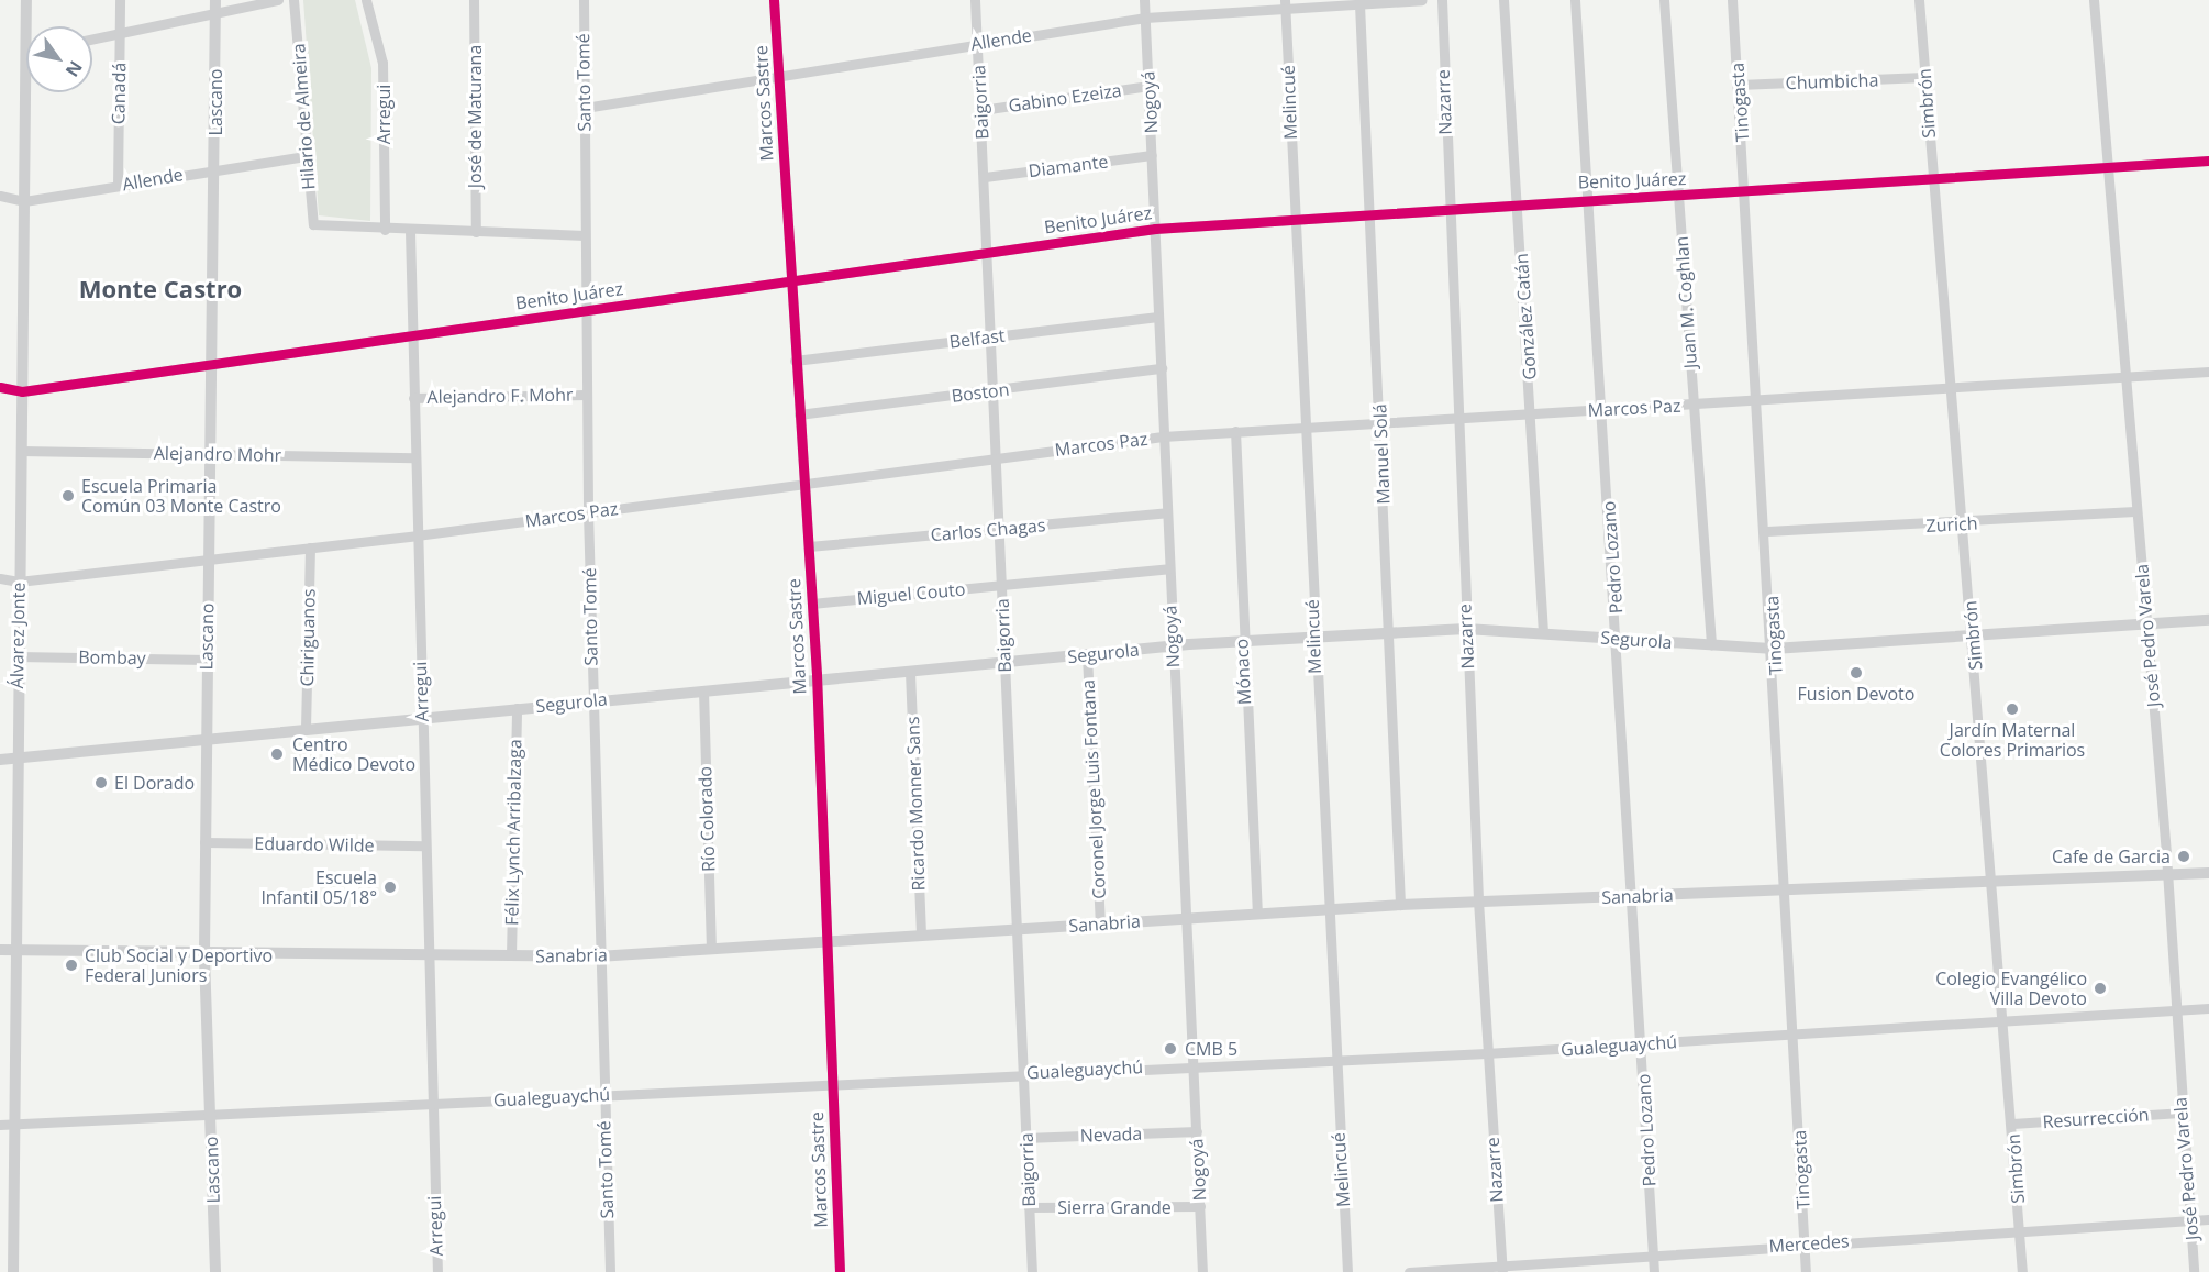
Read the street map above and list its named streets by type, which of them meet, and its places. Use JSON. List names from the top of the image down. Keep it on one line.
{"streets":{"street":["Allende","Chumbicha","Santo Tomé","Canadá","Gabino Ezeiza","Lascano","Baigorria","Nogoyá","Melincué","Nazarre","Tinogasta","Marcos Sastre","Simbrón","Arregui","Hilario de Almeira","José de Maturana","Diamante","Benito Juárez","Juan M. Coghlan","González Catán","Belfast","Boston","Alejandro F. Mohr","Marcos Paz","Alejandro Mohr","Manuel Solá","Zurich","Carlos Chagas","Pedro Lozano","Miguel Couto","Álvarez Jonte","José Pedro Varela","Chiriguanos","Segurola","Bombay","Mónaco","Coronel Jorge Luis Fontana","Ricardo Monner Sans","Río Colorado","Félix Lynch Arribalzaga","Eduardo Wilde","Sanabria","Gualeguaychú","Resurrección","Nevada","Sierra Grande","Mercedes"]},"crossings":[["Allende","Santo Tomé"],["Allende","Canadá"],["Allende","Lascano"],["Allende","Baigorria"],["Allende","Nogoyá"],["Allende","Melincué"],["Allende","Marcos Sastre"],["Allende","Hilario de Almeira"],["Allende","Manuel Solá"],["Allende","Álvarez Jonte"],["Chumbicha","Tinogasta"],["Chumbicha","Simbrón"],["Santo Tomé","Benito Juárez"],["Santo Tomé","Alejandro F. Mohr"],["Santo Tomé","Marcos Paz"],["Santo Tomé","Segurola"],["Santo Tomé","Sanabria"],["Santo Tomé","Gualeguaychú"],["Gabino Ezeiza","Baigorria"],["Gabino Ezeiza","Nogoyá"],["Lascano","Benito Juárez"],["Lascano","Marcos Paz"],["Lascano","Alejandro Mohr"],["Lascano","Segurola"],["Lascano","Bombay"],["Lascano","Eduardo Wilde"],["Lascano","Sanabria"],["Lascano","Gualeguaychú"],["Baigorria","Diamante"],["Baigorria","Benito Juárez"],["Baigorria","Belfast"],["Baigorria","Boston"],["Baigorria","Marcos Paz"],["Baigorria","Carlos Chagas"],["Baigorria","Miguel Couto"],["Baigorria","Segurola"],["Baigorria","Sanabria"],["Baigorria","Gualeguaychú"],["Baigorria","Nevada"],["Baigorria","Sierra Grande"],["Nogoyá","Diamante"],["Nogoyá","Benito Juárez"],["Nogoyá","Belfast"],["Nogoyá","Boston"],["Nogoyá","Marcos Paz"],["Nogoyá","Carlos Chagas"],["Nogoyá","Miguel Couto"],["Nogoyá","Segurola"],["Nogoyá","Sanabria"],["Nogoyá","Gualeguaychú"],["Nogoyá","Nevada"],["Nogoyá","Sierra Grande"],["Melincué","Benito Juárez"],["Melincué","Marcos Paz"],["Melincué","Segurola"],["Melincué","Sanabria"],["Melincué","Gualeguaychú"],["Nazarre","Benito Juárez"],["Nazarre","Marcos Paz"],["Nazarre","Segurola"],["Nazarre","Sanabria"],["Nazarre","Gualeguaychú"],["Nazarre","Mercedes"],["Tinogasta","Benito Juárez"],["Tinogasta","Marcos Paz"],["Tinogasta","Zurich"],["Tinogasta","Segurola"],["Tinogasta","Sanabria"],["Tinogasta","Gualeguaychú"],["Tinogasta","Mercedes"],["Marcos Sastre","Benito Juárez"],["Marcos Sastre","Belfast"],["Marcos Sastre","Boston"],["Marcos Sastre","Marcos Paz"],["Marcos Sastre","Carlos Chagas"],["Marcos Sastre","Miguel Couto"],["Marcos Sastre","Segurola"],["Marcos Sastre","Sanabria"],["Marcos Sastre","Gualeguaychú"],["Simbrón","Benito Juárez"],["Simbrón","Marcos Paz"],["Simbrón","Zurich"],["Simbrón","Segurola"],["Simbrón","Sanabria"],["Simbrón","Gualeguaychú"],["Simbrón","Resurrección"],["Simbrón","Mercedes"],["Arregui","Hilario de Almeira"],["Arregui","Benito Juárez"],["Arregui","Alejandro F. Mohr"],["Arregui","Marcos Paz"],["Arregui","Alejandro Mohr"],["Arregui","Segurola"],["Arregui","Eduardo Wilde"],["Arregui","Sanabria"],["Arregui","Gualeguaychú"],["Benito Juárez","Juan M. Coghlan"],["Benito Juárez","González Catán"],["Benito Juárez","Manuel Solá"],["Benito Juárez","Pedro Lozano"],["Benito Juárez","Álvarez Jonte"],["Benito Juárez","José Pedro Varela"],["Juan M. Coghlan","Marcos Paz"],["Juan M. Coghlan","Segurola"],["González Catán","Marcos Paz"],["González Catán","Segurola"],["Marcos Paz","Manuel Solá"],["Marcos Paz","Pedro Lozano"],["Marcos Paz","Álvarez Jonte"],["Marcos Paz","José Pedro Varela"],["Marcos Paz","Chiriguanos"],["Marcos Paz","Mónaco"],["Alejandro Mohr","Álvarez Jonte"],["Manuel Solá","Segurola"],["Manuel Solá","Sanabria"],["Zurich","José Pedro Varela"],["Pedro Lozano","Segurola"],["Pedro Lozano","Sanabria"],["Pedro Lozano","Gualeguaychú"],["Pedro Lozano","Mercedes"],["Álvarez Jonte","Segurola"],["Álvarez Jonte","Bombay"],["Álvarez Jonte","Sanabria"],["Álvarez Jonte","Gualeguaychú"],["José Pedro Varela","Segurola"],["José Pedro Varela","Sanabria"],["José Pedro Varela","Gualeguaychú"],["José Pedro Varela","Resurrección"],["José Pedro Varela","Mercedes"],["Chiriguanos","Segurola"],["Segurola","Mónaco"],["Segurola","Coronel Jorge Luis Fontana"],["Segurola","Ricardo Monner Sans"],["Segurola","Río Colorado"],["Segurola","Félix Lynch Arribalzaga"],["Mónaco","Sanabria"],["Coronel Jorge Luis Fontana","Sanabria"],["Ricardo Monner Sans","Sanabria"],["Río Colorado","Sanabria"],["Félix Lynch Arribalzaga","Sanabria"]],"districts":["Monte Castro"],"places":["Escuela Primaria Común 03 Monte Castro","Fusion Devoto","Jardín Maternal Colores Primarios","Centro Médico Devoto","El Dorado","Cafe de Garcia","Escuela Infantil 05/18°","Club Social y Deportivo Federal Juniors","Colegio Evangélico Villa Devoto","CMB 5"],"north":"bottom right"}
